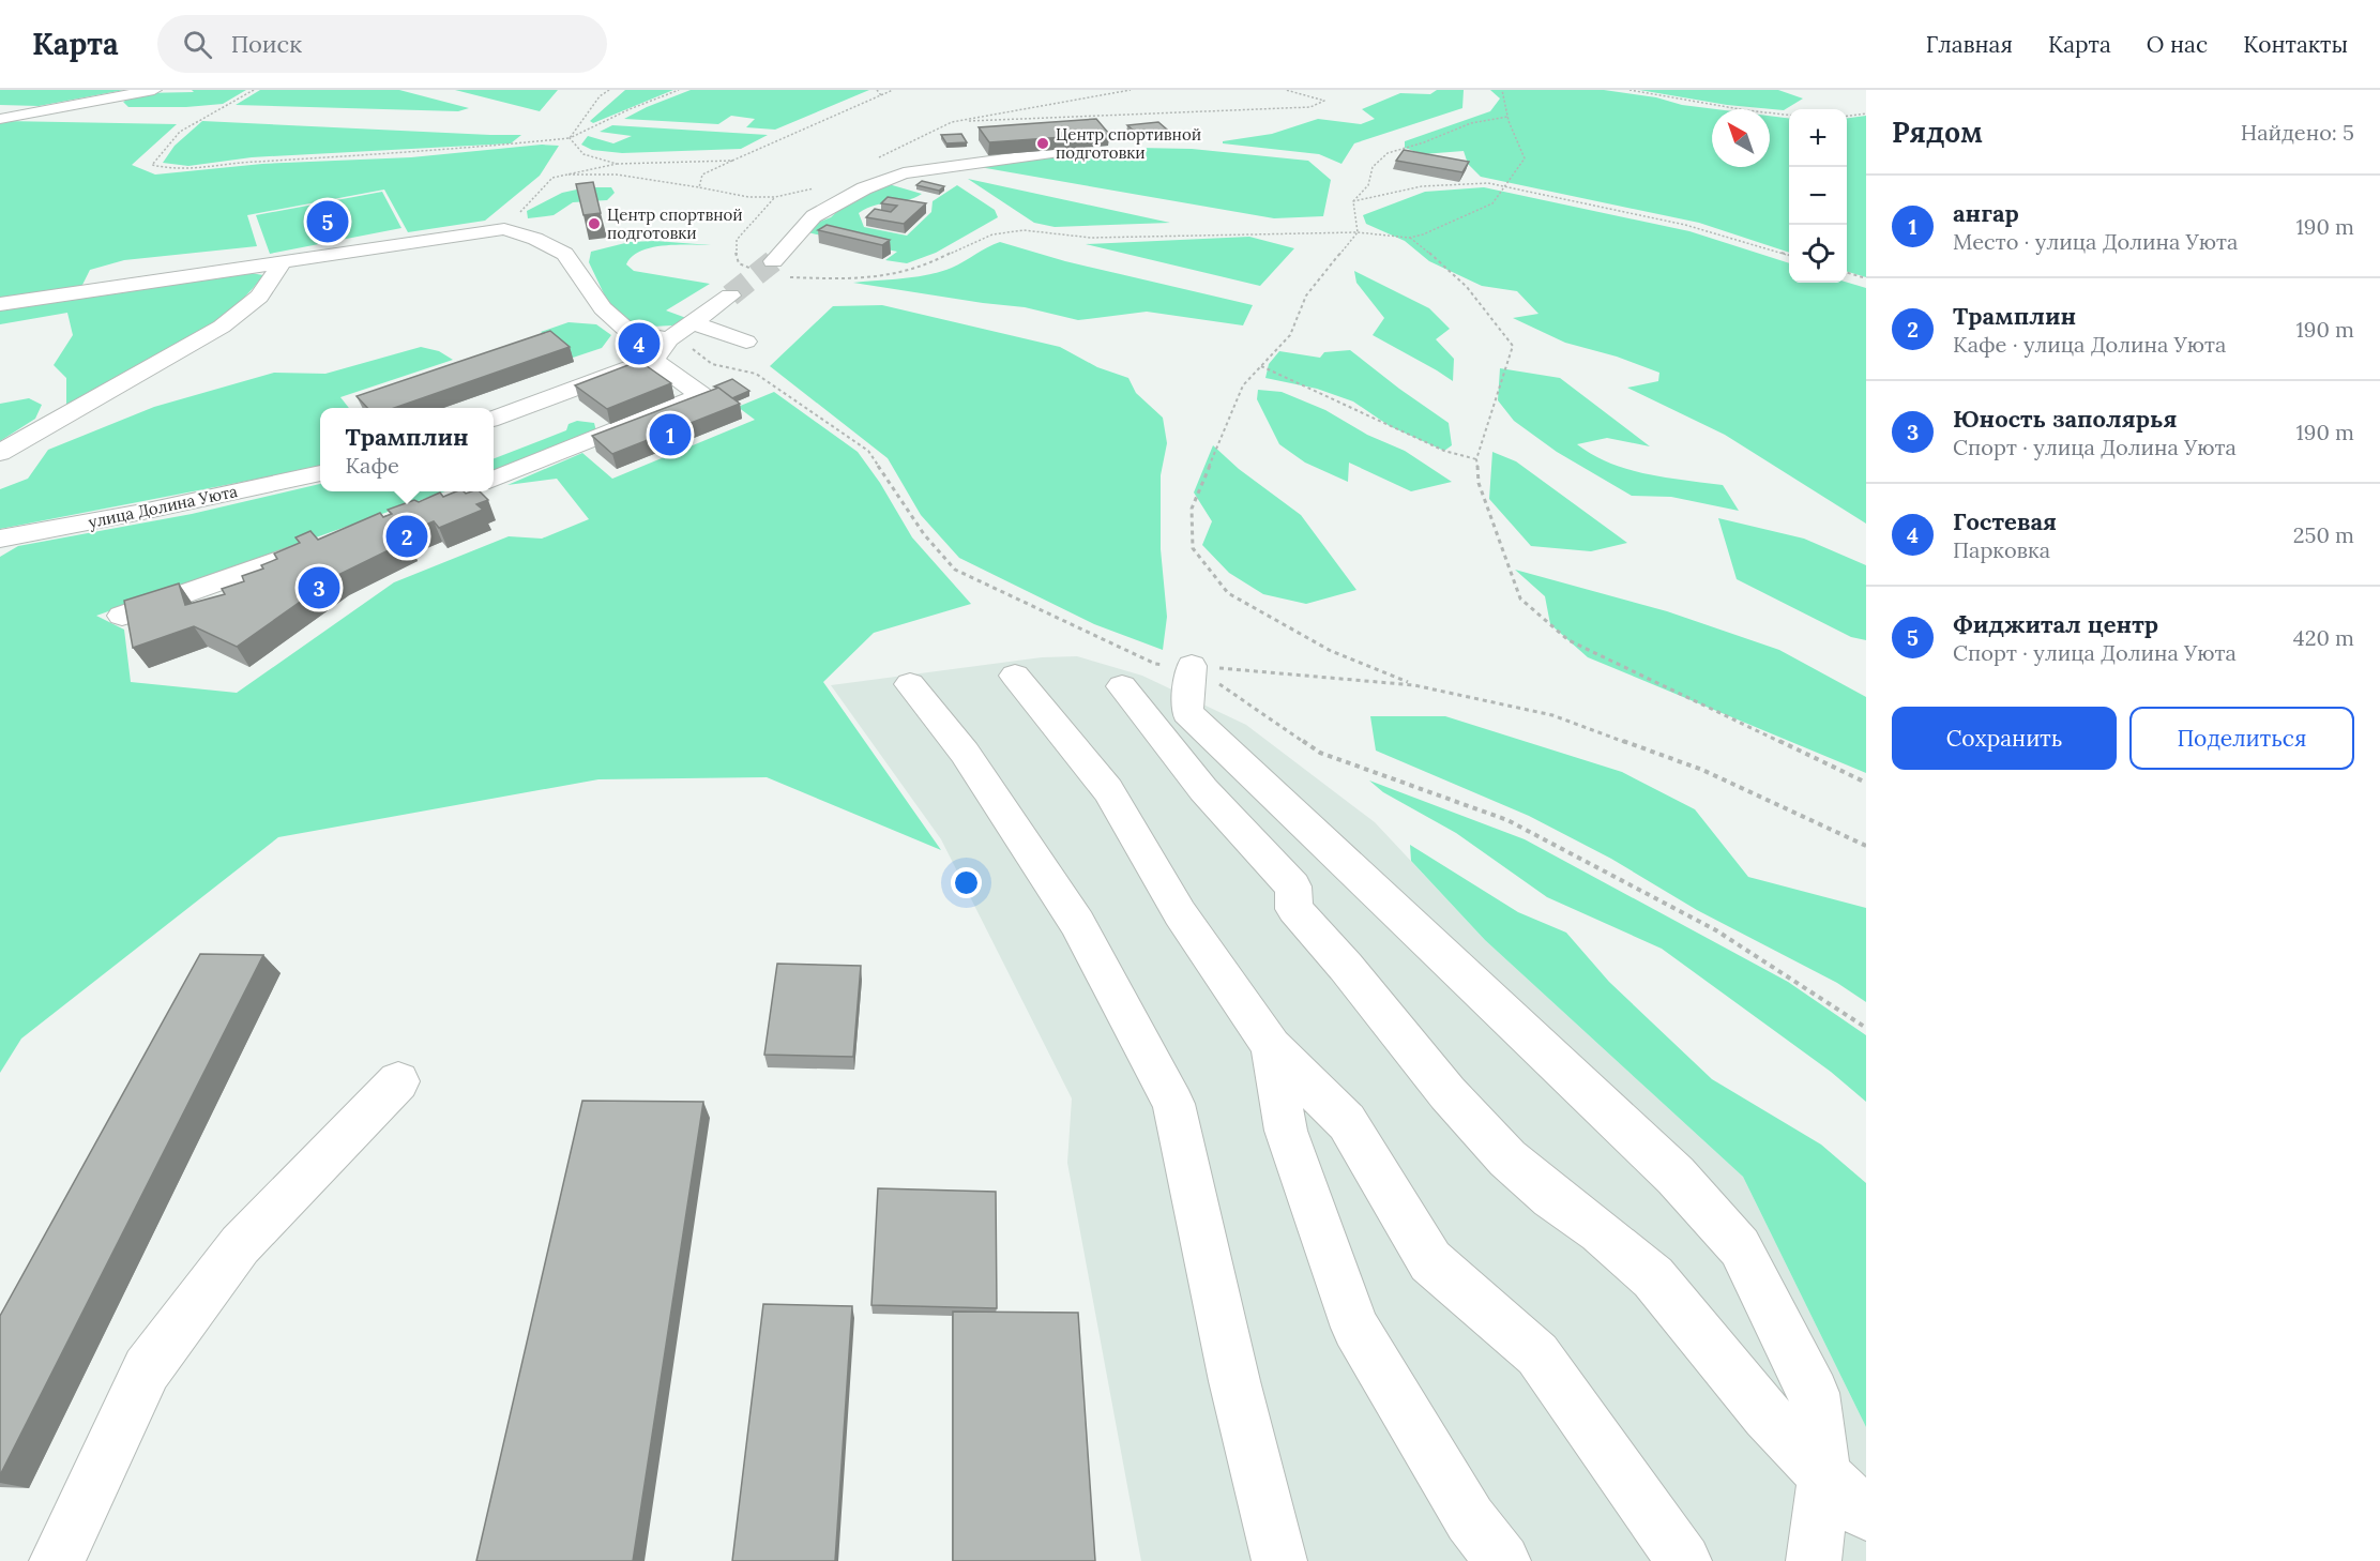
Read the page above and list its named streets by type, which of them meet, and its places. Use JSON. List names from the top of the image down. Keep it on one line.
{"streets":{"street":["улица Долина Уюта"]},"places":["Центр спортивной подготовки","Центр спортвной подготовки"],"north":"top left","page":{"header":"Карта","search":"Поиск","nav":["Главная","Карта","О нас","Контакты"],"heading":["Рядом","Найдено: 5"],"map_buttons":["+","−"],"list":[{"mark":"1","name":"ангар","note":"Место · улица Долина Уюта","value":"190 m"},{"mark":"2","name":"Трамплин","note":"Кафе · улица Долина Уюта","value":"190 m"},{"mark":"3","name":"Юность заполярья","note":"Спорт · улица Долина Уюта","value":"190 m"},{"mark":"4","name":"Гостевая","note":"Парковка","value":"250 m"},{"mark":"5","name":"Фиджитал центр","note":"Спорт · улица Долина Уюта","value":"420 m"}],"pins":["5","4","1","2","3"],"popup":["Трамплин","Кафе"],"buttons":["Сохранить","Поделиться"]}}
